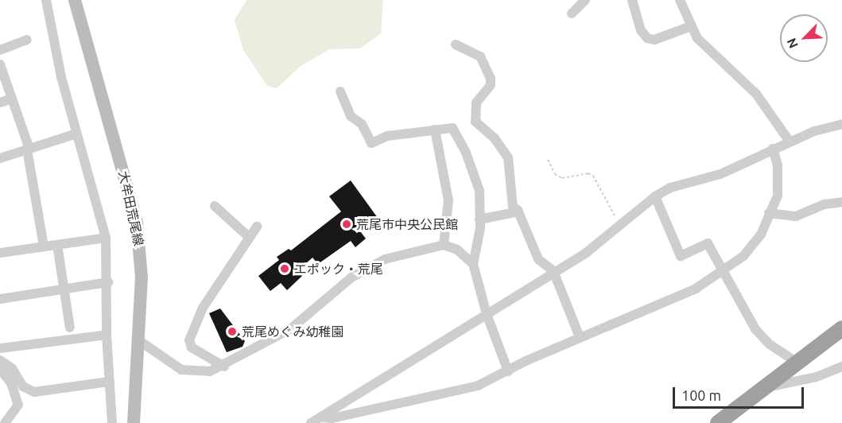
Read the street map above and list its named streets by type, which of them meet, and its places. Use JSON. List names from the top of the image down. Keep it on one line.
{"streets":{"main road":["大牟田荒尾線"]},"places":["荒尾市中央公民館","エポック・荒尾","荒尾めぐみ幼稚園"],"scale_bar":"100 m","north":"bottom left"}
